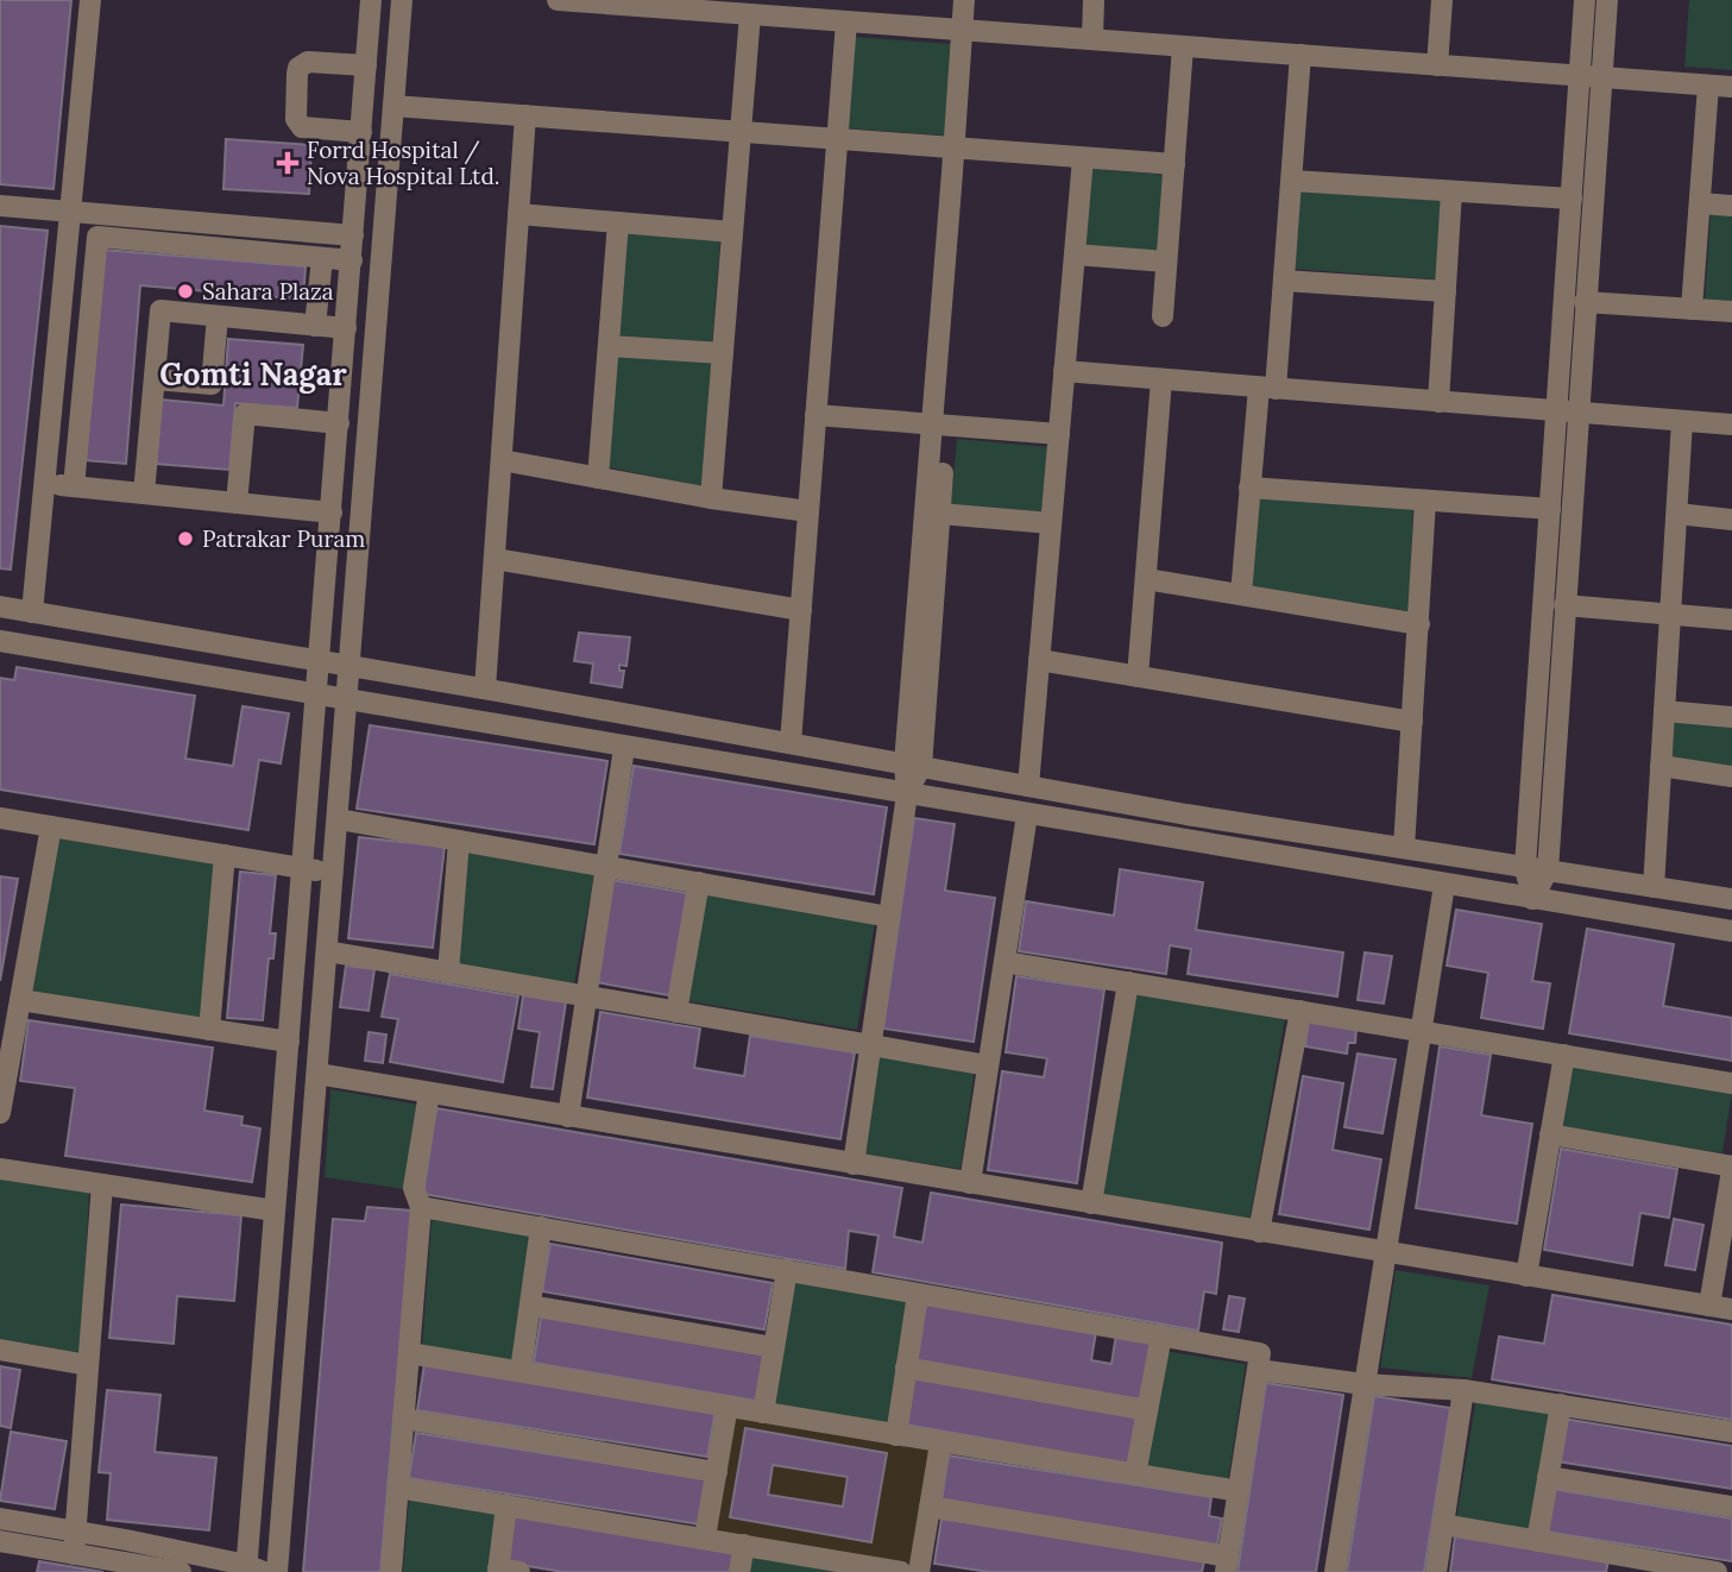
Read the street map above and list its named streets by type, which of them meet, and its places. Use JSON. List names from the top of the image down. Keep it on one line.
{"districts":["Gomti Nagar"],"places":{"health":["Forrd Hospital / Nova Hospital Ltd."],"other":["Sahara Plaza","Patrakar Puram"]}}
